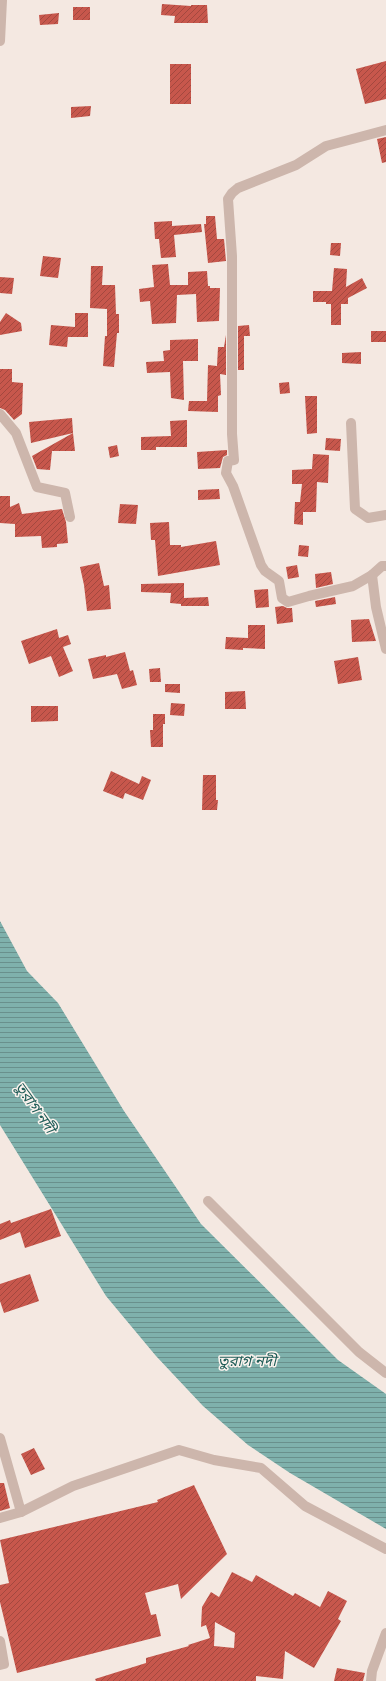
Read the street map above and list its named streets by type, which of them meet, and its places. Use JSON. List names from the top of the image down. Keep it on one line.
{"water":["তুরাগ নদী"]}
